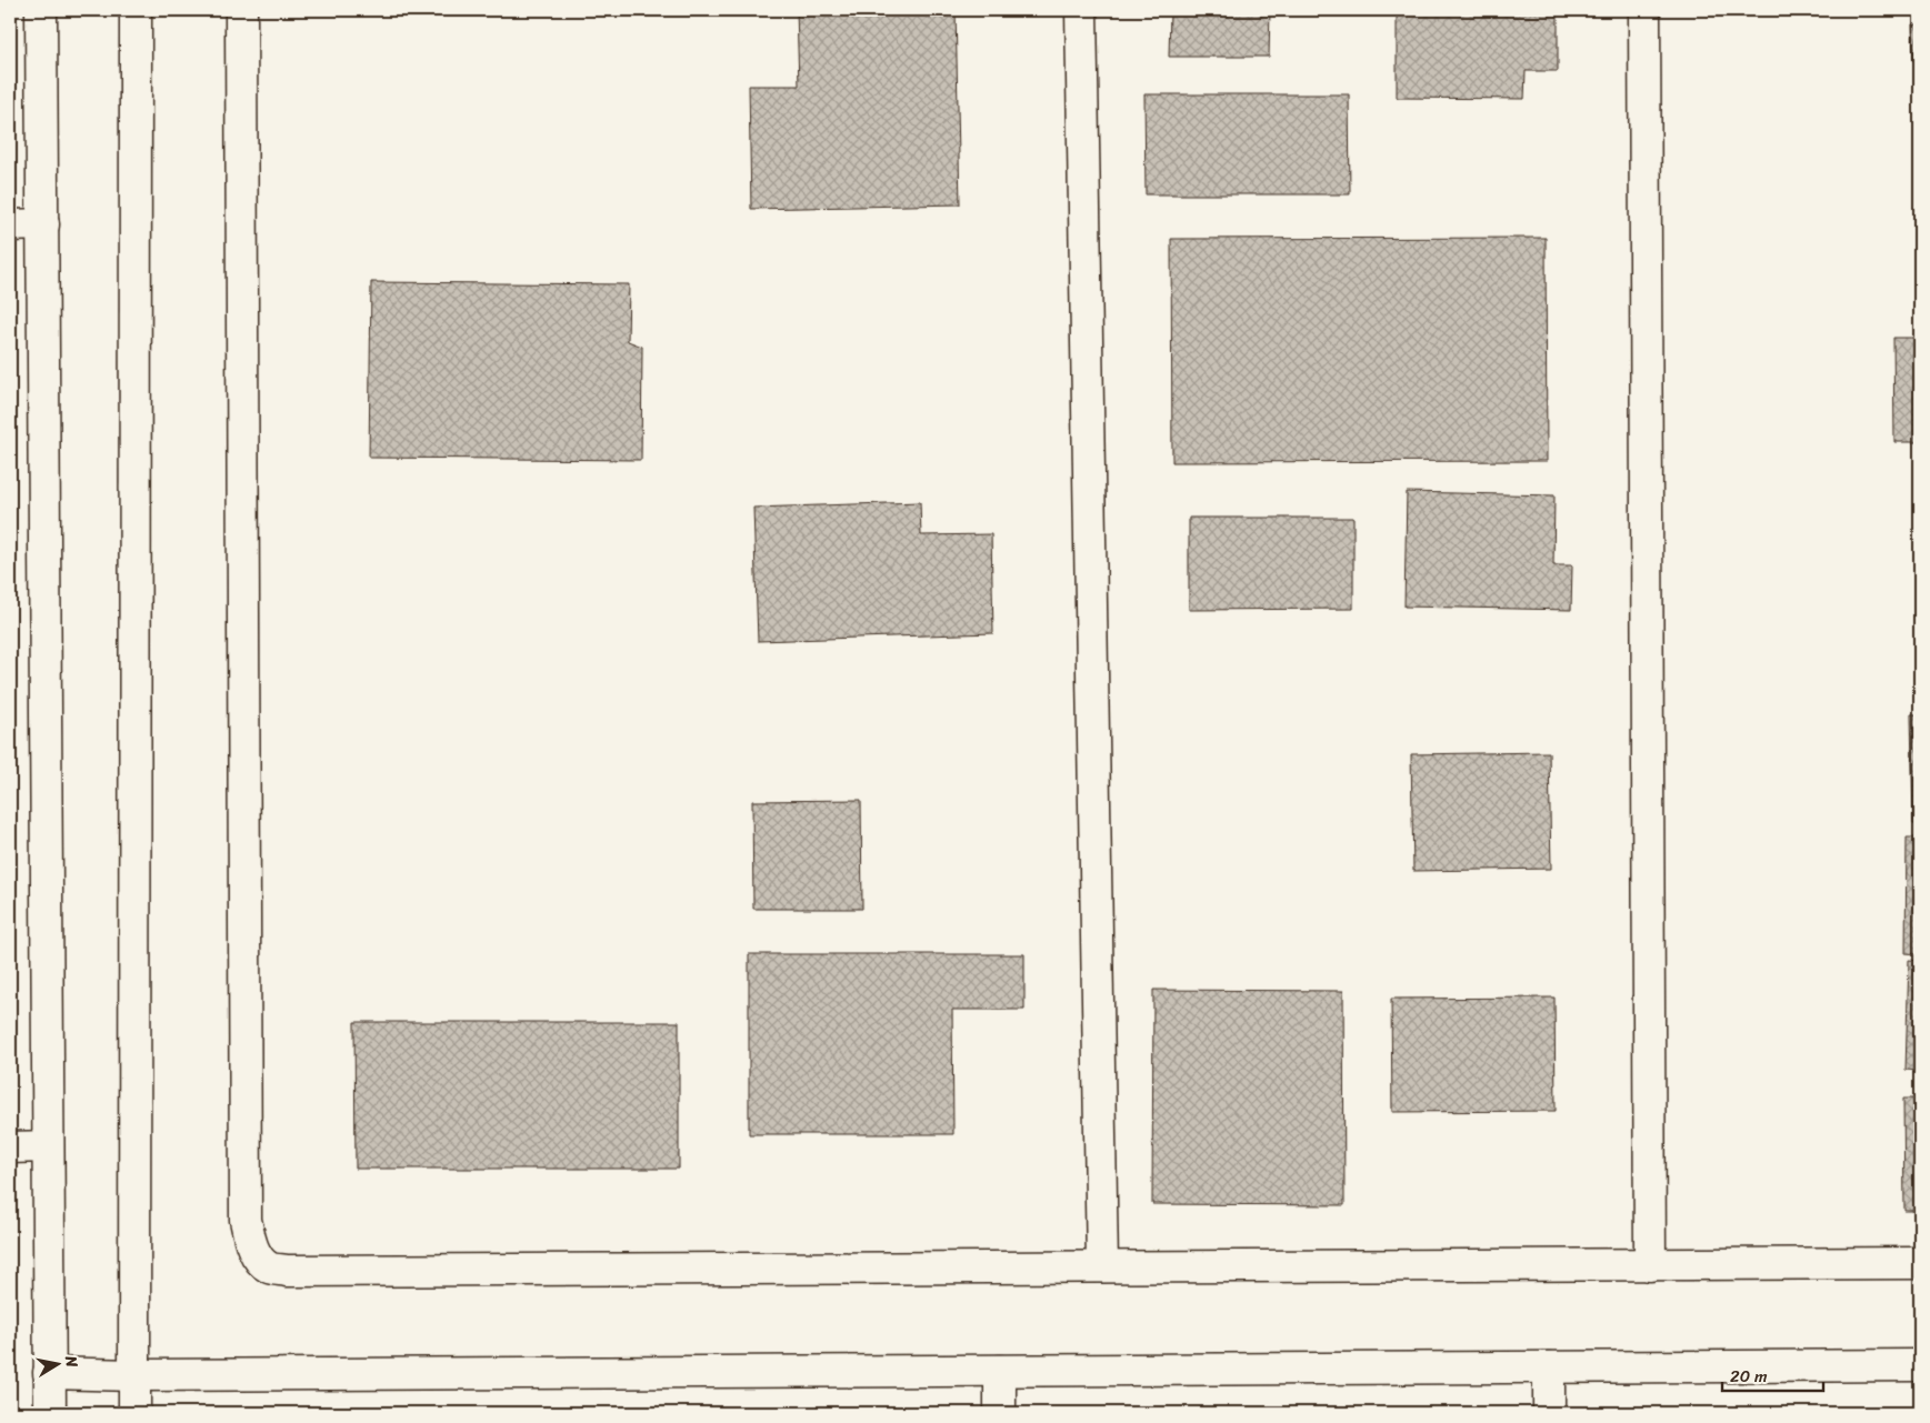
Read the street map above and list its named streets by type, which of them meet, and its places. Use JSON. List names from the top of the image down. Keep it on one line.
{"scale_bar":"20 m","north":"right"}
